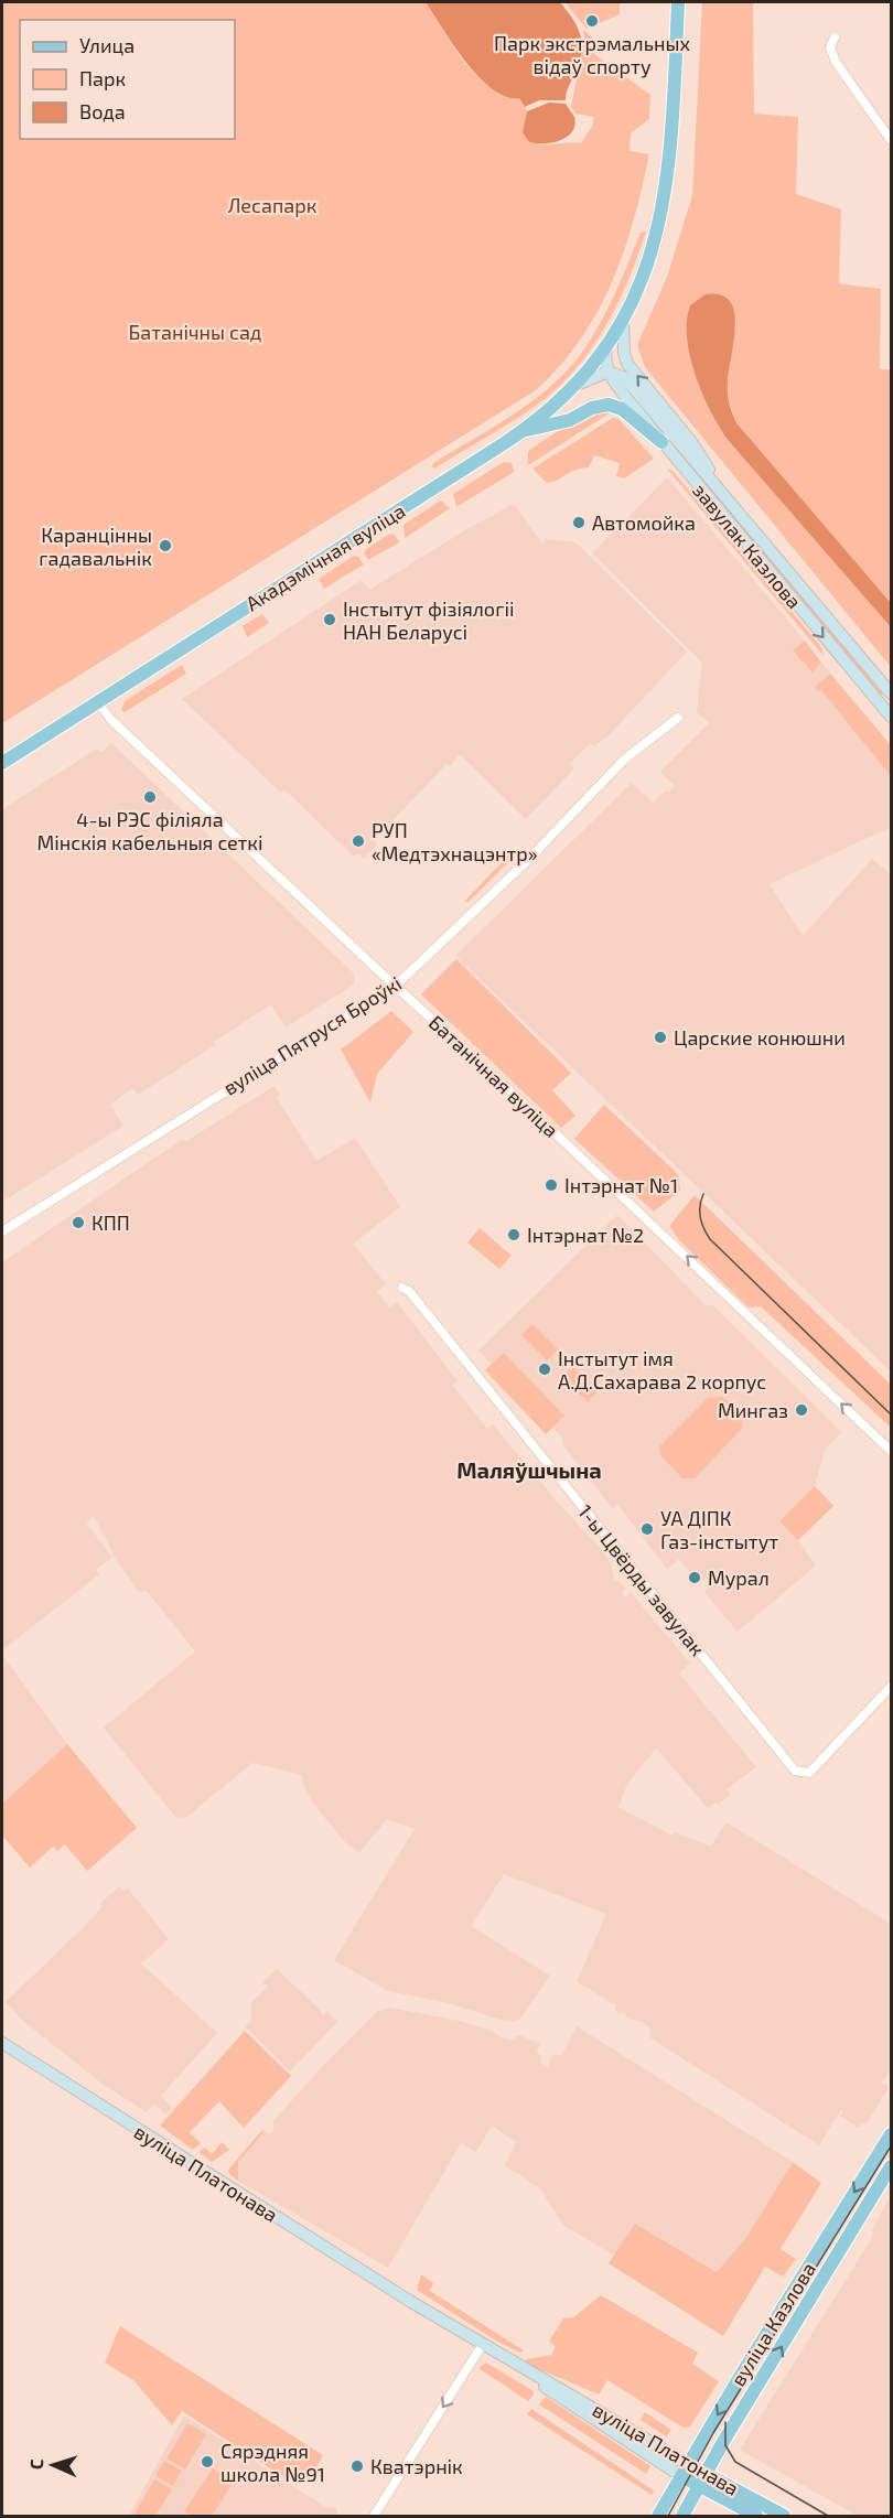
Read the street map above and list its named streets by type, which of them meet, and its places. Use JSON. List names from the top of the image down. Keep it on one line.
{"streets":{"main road":["завулак Казлова","Акадэмічная вуліца","вуліца Платонава","вуліца Казлова"],"street":["вуліца Пятруся Броўкі","Батанічная вуліца","1-ы Цвёрды завулак"]},"crossings":[["завулак Казлова","Акадэмічная вуліца"],["Акадэмічная вуліца","Батанічная вуліца"],["вуліца Пятруся Броўкі","Батанічная вуліца"],["вуліца Платонава","вуліца Казлова"]],"one_way":["Батанічная вуліца"],"districts":["Маляўшчына"],"parks":["Лесапарк","Батанічны сад"],"places":["Парк экстрэмальных відаў спорту","Автомойка","Каранцінны гадавальнік","Інстытут фізіялогіі НАН Беларусі","4-ы РЭС філіяла Мінскія кабельныя сеткі","РУП «Медтэхнацэнтр»","Царские конюшни","Інтэрнат №1","КПП","Інтэрнат №2","Інстытут імя А.Д.Сахарава 2 корпус","Мингаз","УА ДІПК Газ-інстытут","Мурал","Сярэдняя школа №91","Кватэрнік"],"legend":["Улица","Парк","Вода"],"north":"left"}
